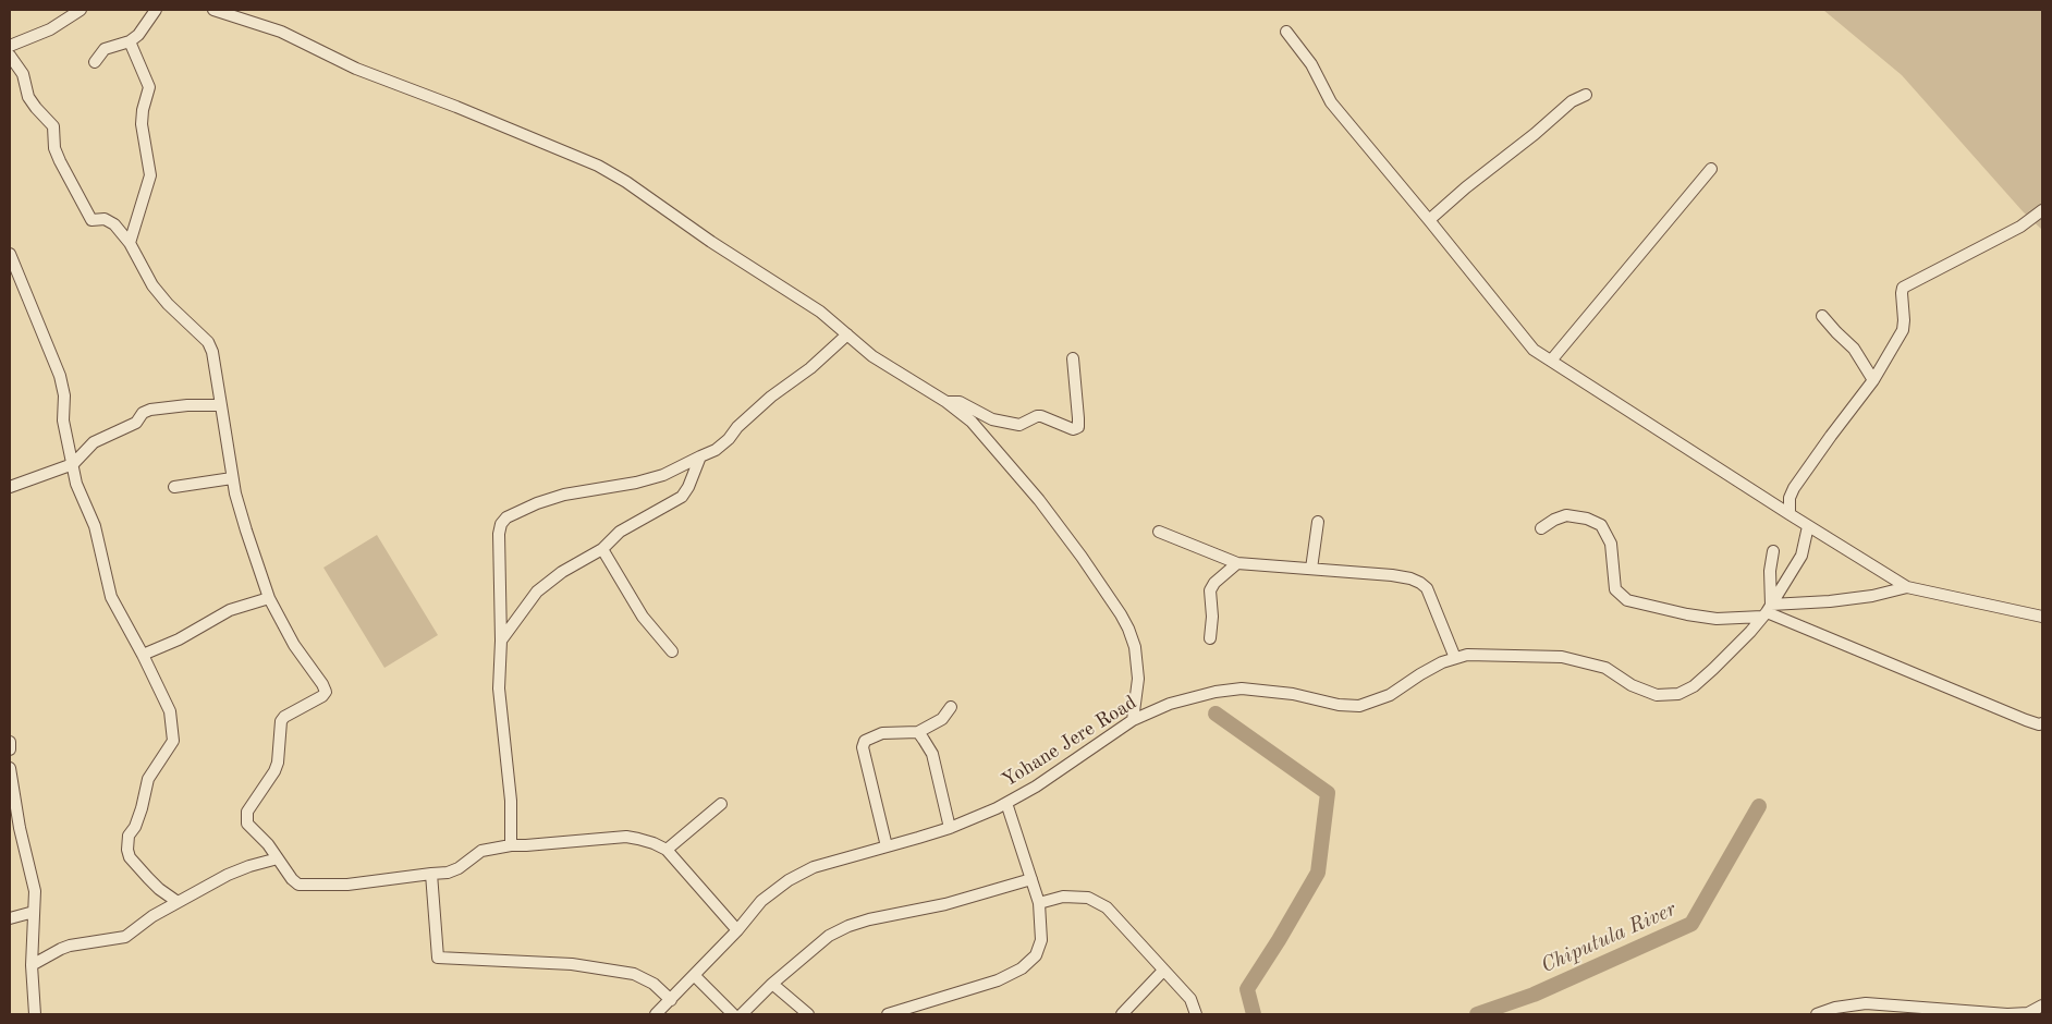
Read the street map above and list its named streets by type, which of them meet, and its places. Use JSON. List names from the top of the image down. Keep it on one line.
{"streets":{"street":["Yohane Jere Road"]},"water":["Chiputula River"]}
